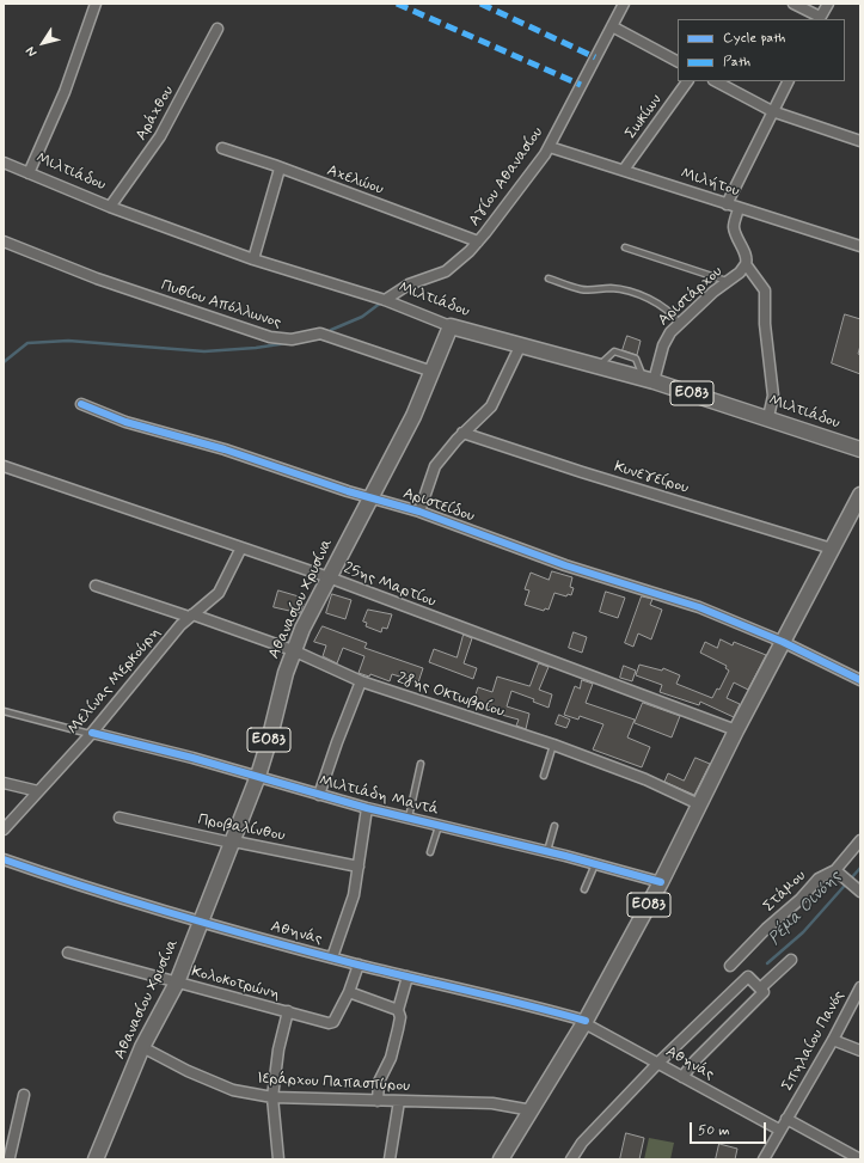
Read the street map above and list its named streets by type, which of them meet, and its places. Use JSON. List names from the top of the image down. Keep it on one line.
{"streets":{"main road":["Μιλτιάδου","ΕΟ83","Αθανασίου Χρυσίνα"],"street":["Αράχθου","Σωκίων","Αγίου Αθανασίου","Αχελώου","Μιλήτου","Αριστάρχου","Πυθίου Απόλλωνος","Κυνεγείρου","Αριστείδου","25ης Μαρτίου","Μελίνας Μερκούρη","28ης Οκτωβρίου","Μιλτιάδη Μαντά","Προβαλίνθου","Στάμου","Αθηνάς","Κολοκοτρώνη","Σπηλαίου Πανός","Ιεράρχου Παπασπύρου"]},"crossings":[["Αράχθου","Μιλτιάδου"],["Σωκίων","Μιλήτου"],["Μιλτιάδου","Αγίου Αθανασίου"],["Μιλτιάδου","Αριστάρχου"],["Μιλτιάδου","Αθανασίου Χρυσίνα"],["Αγίου Αθανασίου","Αχελώου"],["Αγίου Αθανασίου","Μιλήτου"],["Πυθίου Απόλλωνος","Αθανασίου Χρυσίνα"],["ΕΟ83","Κυνεγείρου"],["ΕΟ83","Αριστείδου"],["ΕΟ83","25ης Μαρτίου"],["ΕΟ83","28ης Οκτωβρίου"],["ΕΟ83","Μιλτιάδη Μαντά"],["ΕΟ83","Αθηνάς"],["ΕΟ83","Ιεράρχου Παπασπύρου"],["Αριστείδου","Αθανασίου Χρυσίνα"],["25ης Μαρτίου","Αθανασίου Χρυσίνα"],["25ης Μαρτίου","Μελίνας Μερκούρη"],["Αθανασίου Χρυσίνα","28ης Οκτωβρίου"],["Αθανασίου Χρυσίνα","Μιλτιάδη Μαντά"],["Αθανασίου Χρυσίνα","Προβαλίνθου"],["Αθανασίου Χρυσίνα","Αθηνάς"],["Αθανασίου Χρυσίνα","Κολοκοτρώνη"],["Αθανασίου Χρυσίνα","Ιεράρχου Παπασπύρου"],["Μελίνας Μερκούρη","28ης Οκτωβρίου"],["Μελίνας Μερκούρη","Μιλτιάδη Μαντά"],["Αθηνάς","Κολοκοτρώνη"],["Αθηνάς","Σπηλαίου Πανός"]],"water":["Ρέμα Οινόης"],"legend":["Cycle path","Path"],"scale_bar":"50 m","north":"bottom left"}
